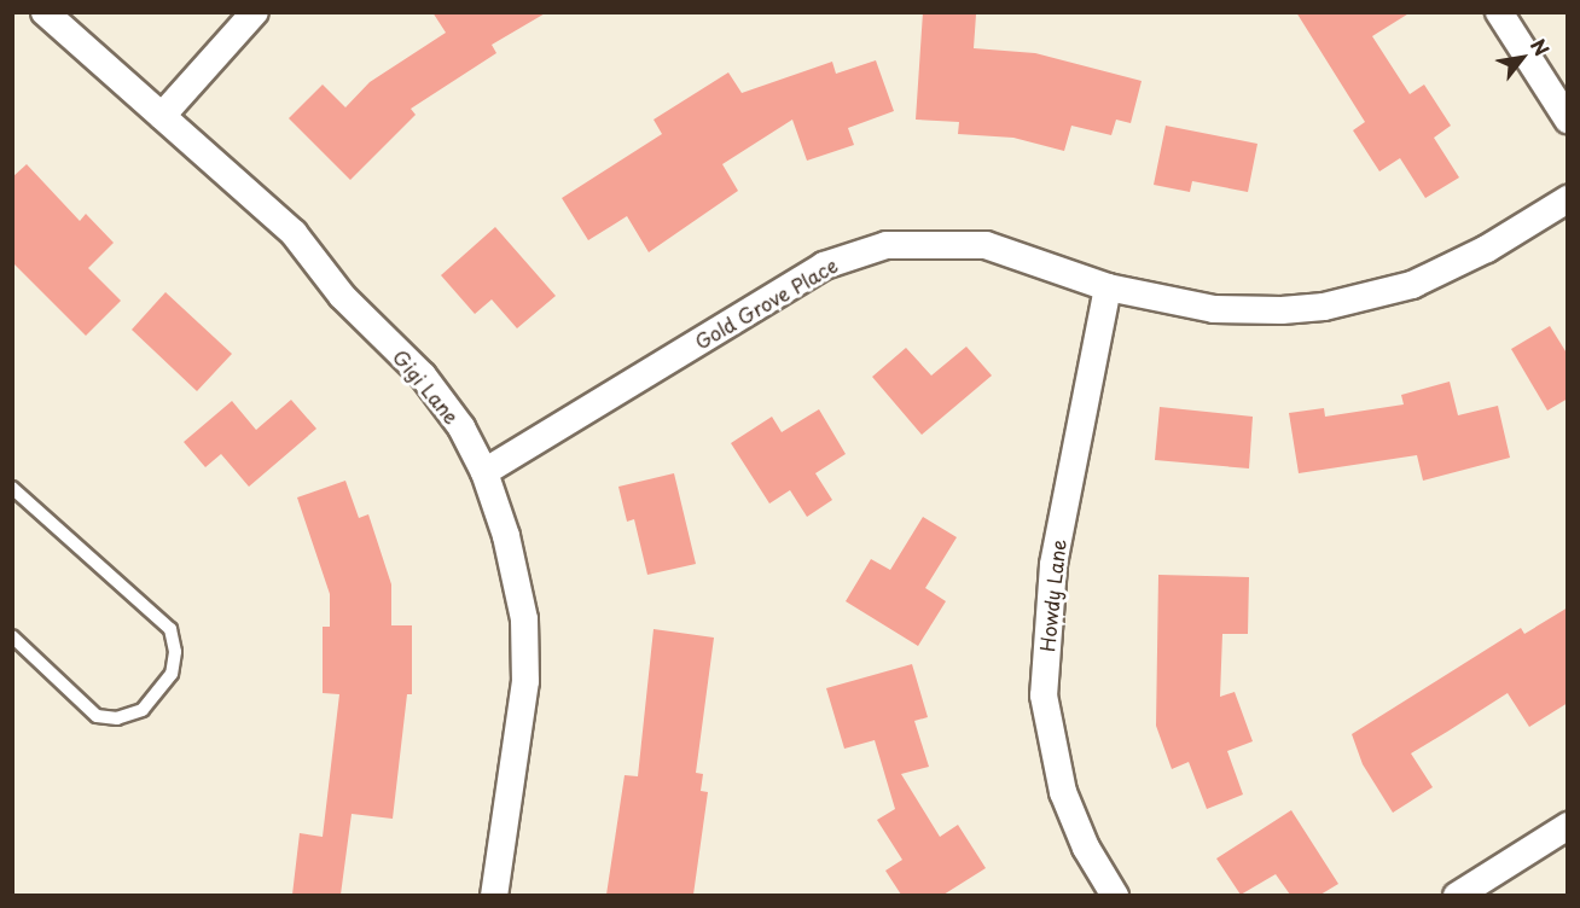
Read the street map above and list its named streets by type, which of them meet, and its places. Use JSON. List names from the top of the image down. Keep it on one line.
{"streets":{"street":["Gold Grove Place","Gigi Lane","Howdy Lane"]},"crossings":[["Gold Grove Place","Gigi Lane"],["Gold Grove Place","Howdy Lane"]],"north":"top right"}
